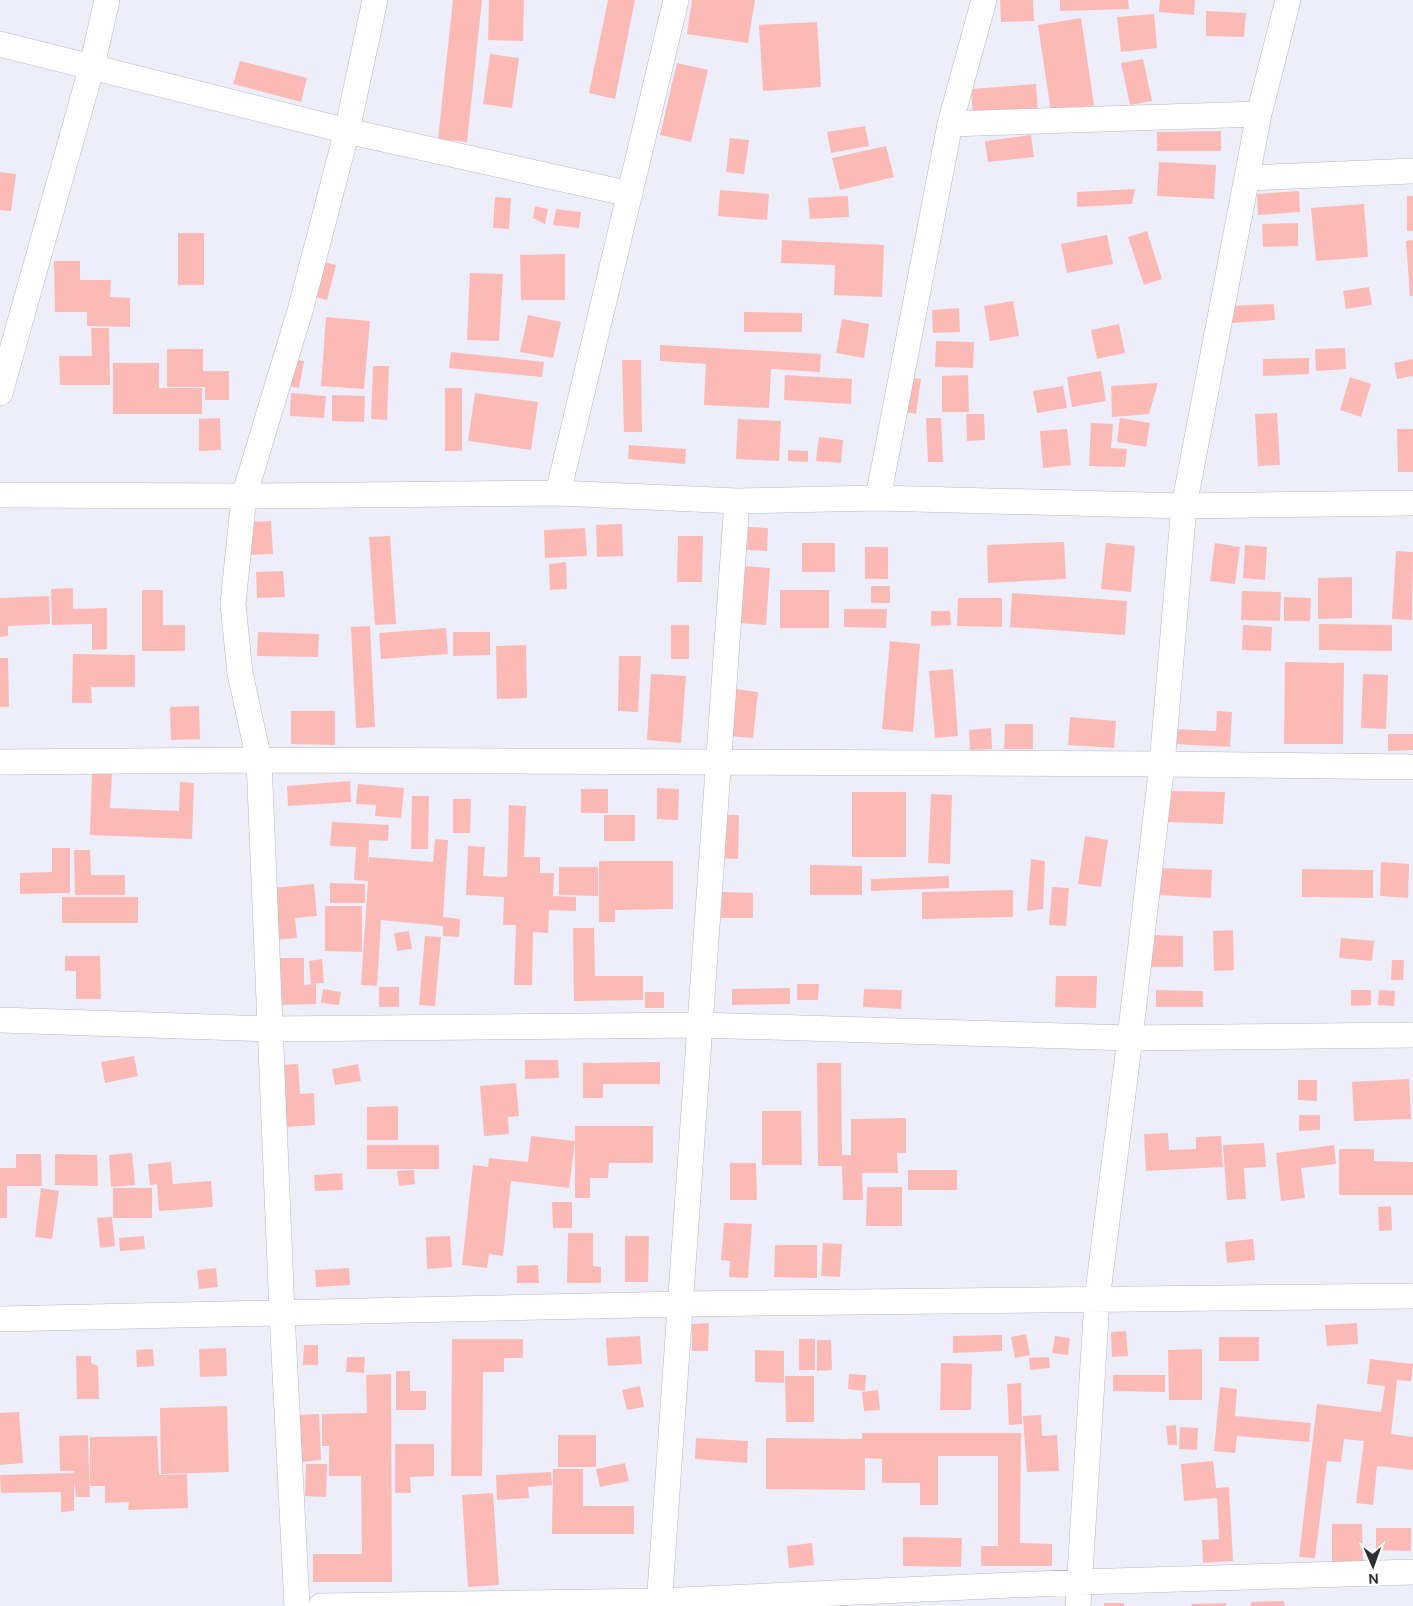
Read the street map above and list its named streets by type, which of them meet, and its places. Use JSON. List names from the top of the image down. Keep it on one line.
{"north":"bottom"}
